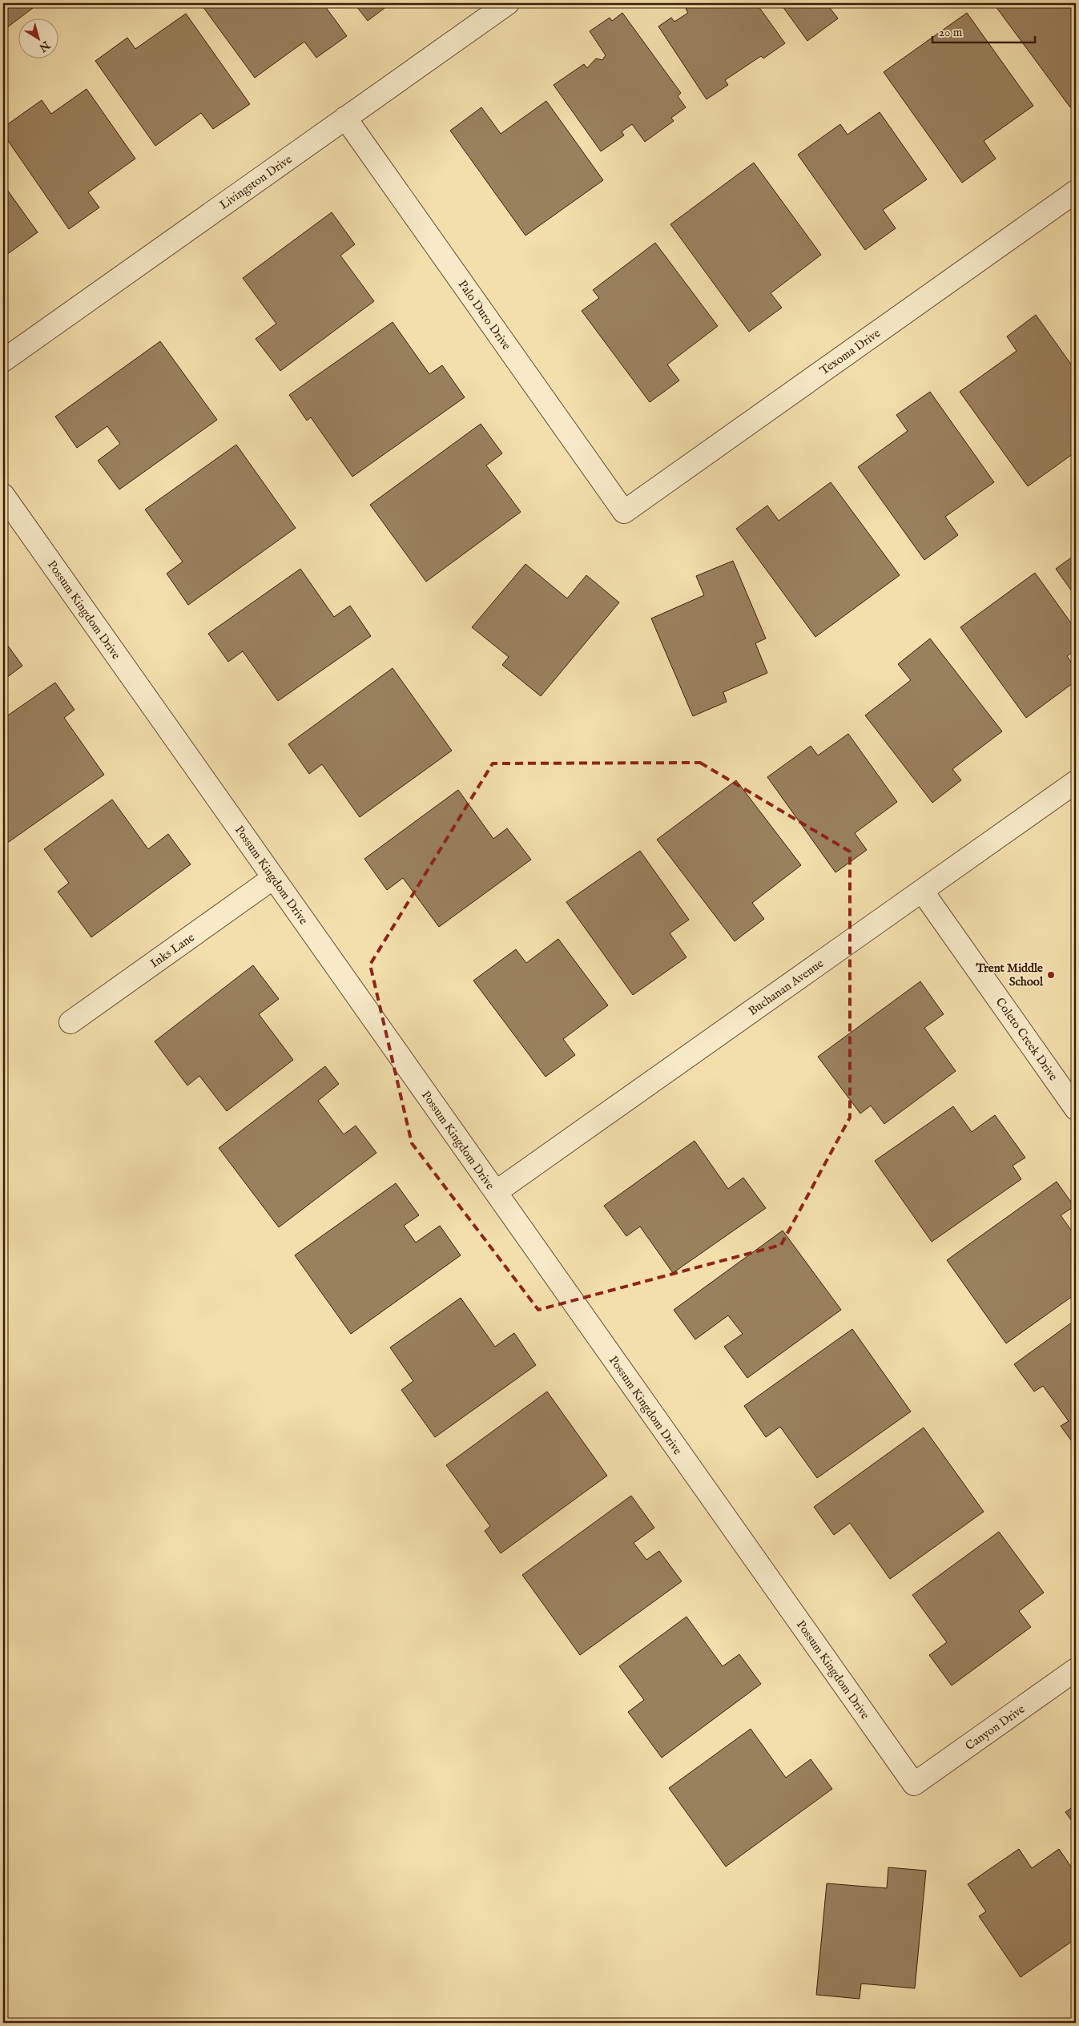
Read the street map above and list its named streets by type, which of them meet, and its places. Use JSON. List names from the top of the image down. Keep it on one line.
{"streets":{"street":["Livingston Drive","Palo Duro Drive","Texoma Drive","Possum Kingdom Drive","Inks Lane","Buchanan Avenue","Coleto Creek Drive","Canyon Drive"]},"crossings":[["Livingston Drive","Palo Duro Drive"],["Palo Duro Drive","Texoma Drive"],["Possum Kingdom Drive","Inks Lane"],["Possum Kingdom Drive","Buchanan Avenue"],["Possum Kingdom Drive","Canyon Drive"],["Buchanan Avenue","Coleto Creek Drive"]],"places":["Trent Middle School"],"scale_bar":"20 m","north":"bottom right"}
